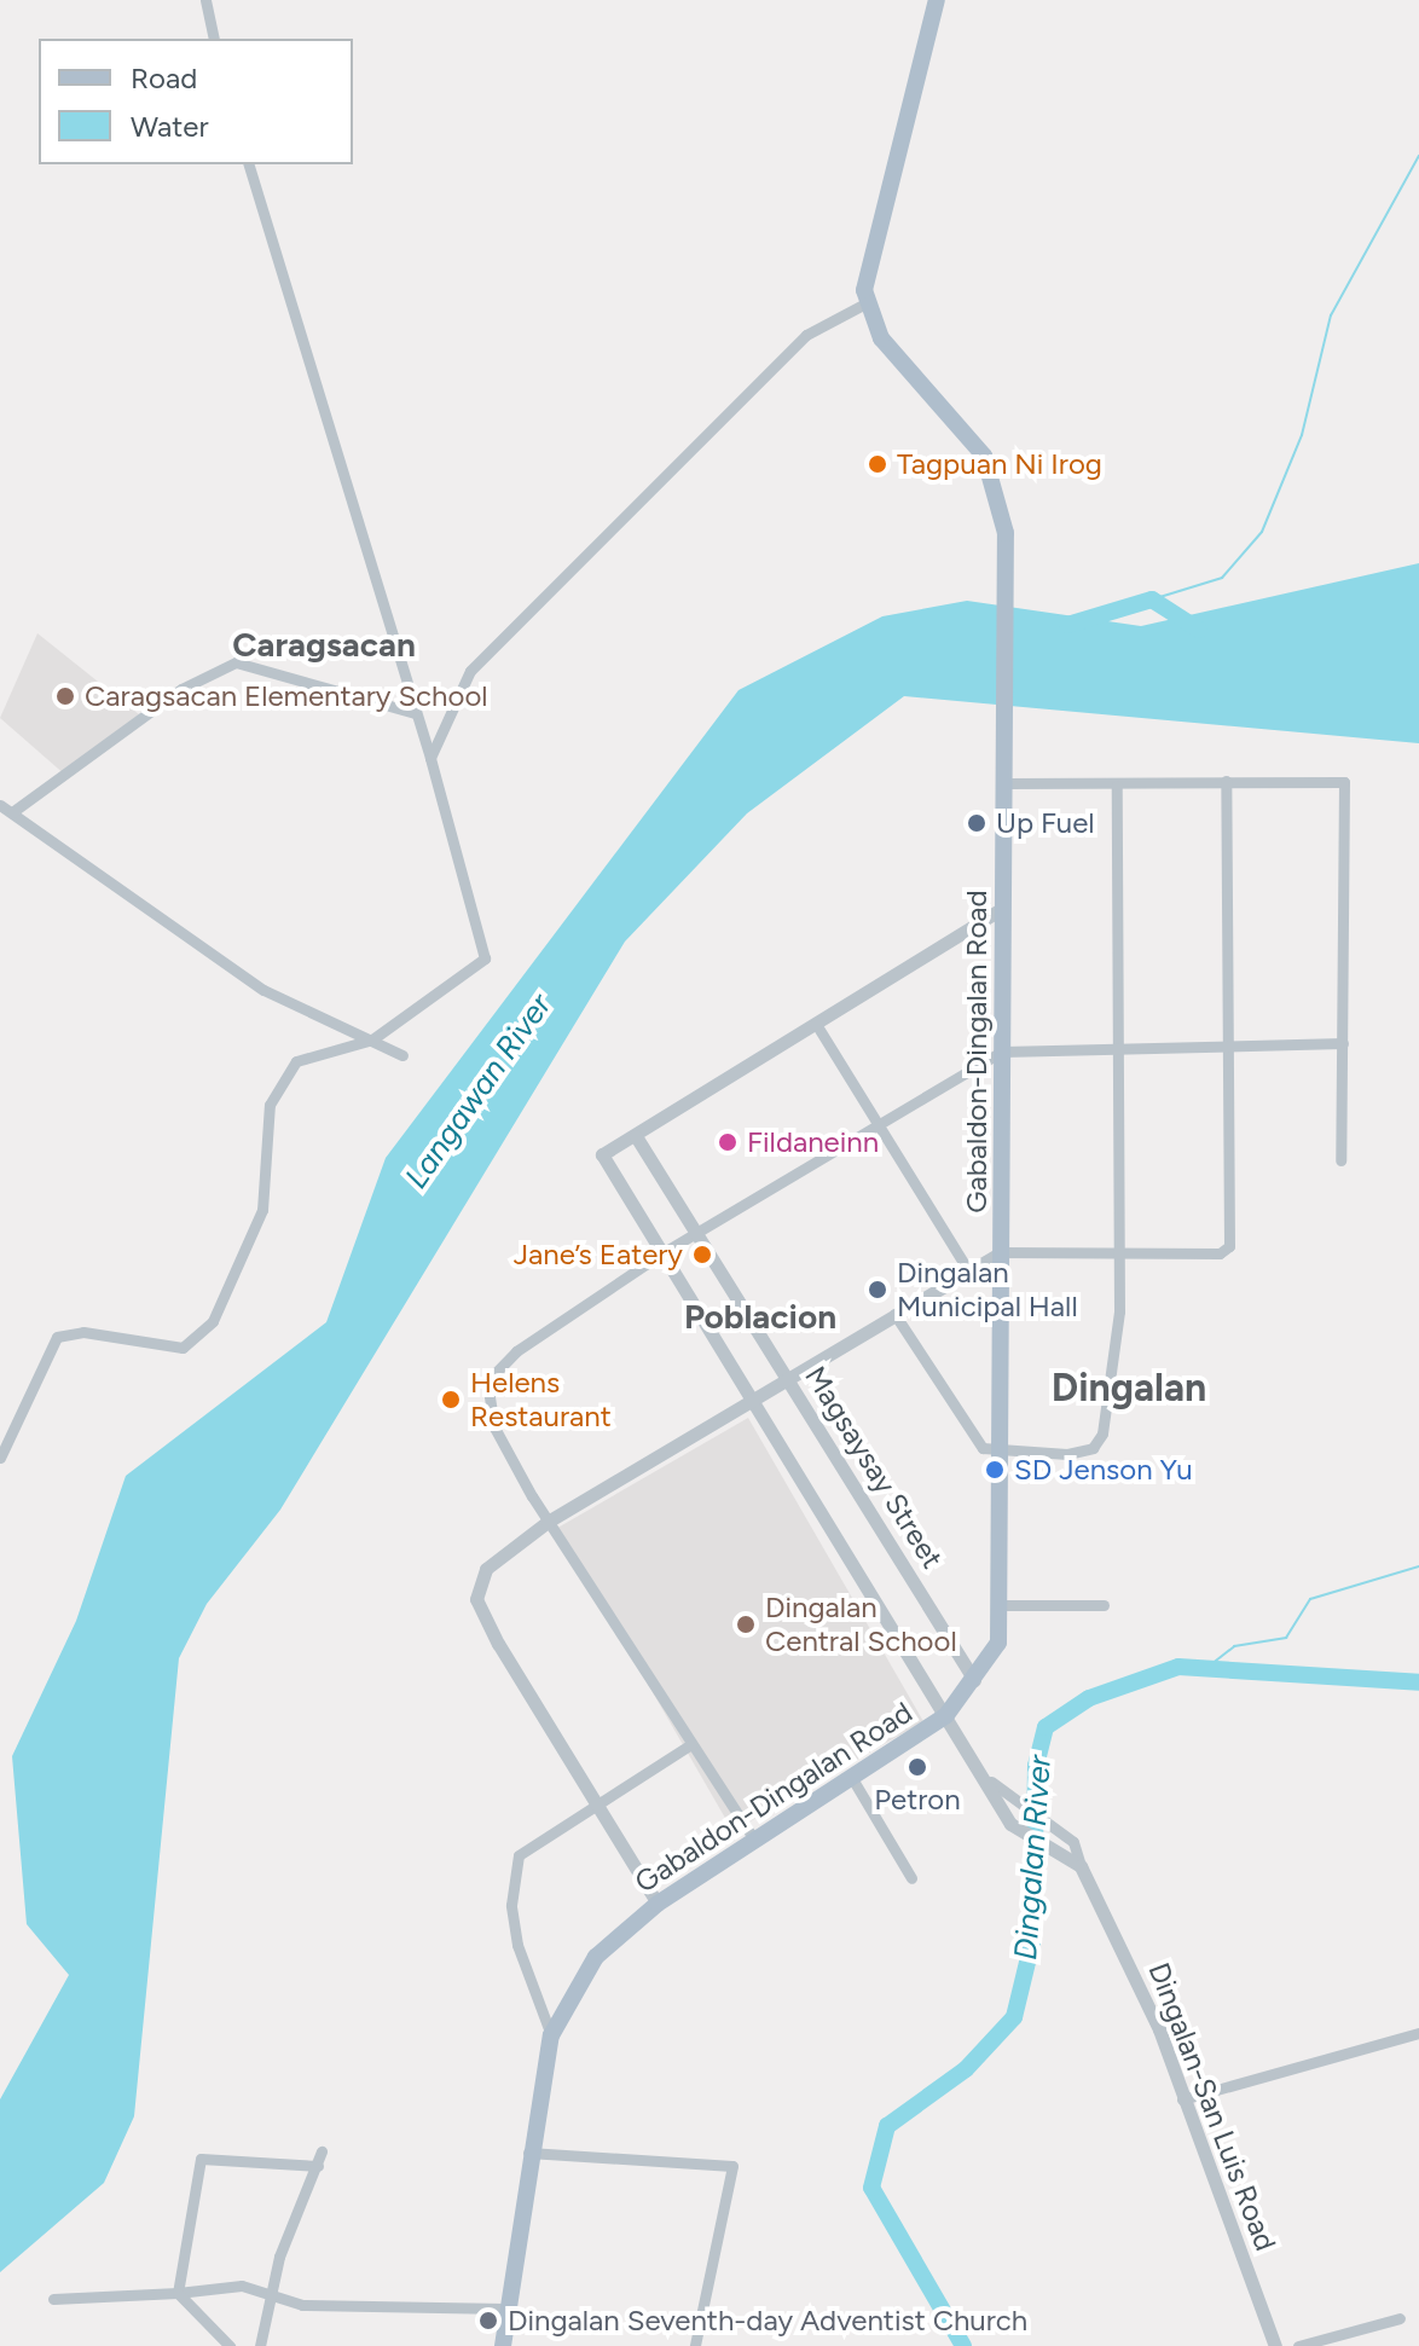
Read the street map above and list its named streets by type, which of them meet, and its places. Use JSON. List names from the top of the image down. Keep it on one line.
{"streets":{"main road":["Gabaldon-Dingalan Road"],"street":["Magsaysay Street","Dingalan-San Luis Road"]},"crossings":[["Gabaldon-Dingalan Road","Magsaysay Street"]],"districts":["Caragsacan","Poblacion","Dingalan"],"water":["Langawan River","Dingalan River"],"places":["Tagpuan Ni Irog","Caragsacan Elementary School","Up Fuel","Fildaneinn","Jane’s Eatery","Dingalan Municipal Hall","Helens Restaurant","SD Jenson Yu","Dingalan Central School","Petron","Dingalan Seventh-day Adventist Church"],"legend":["Road","Water"]}
